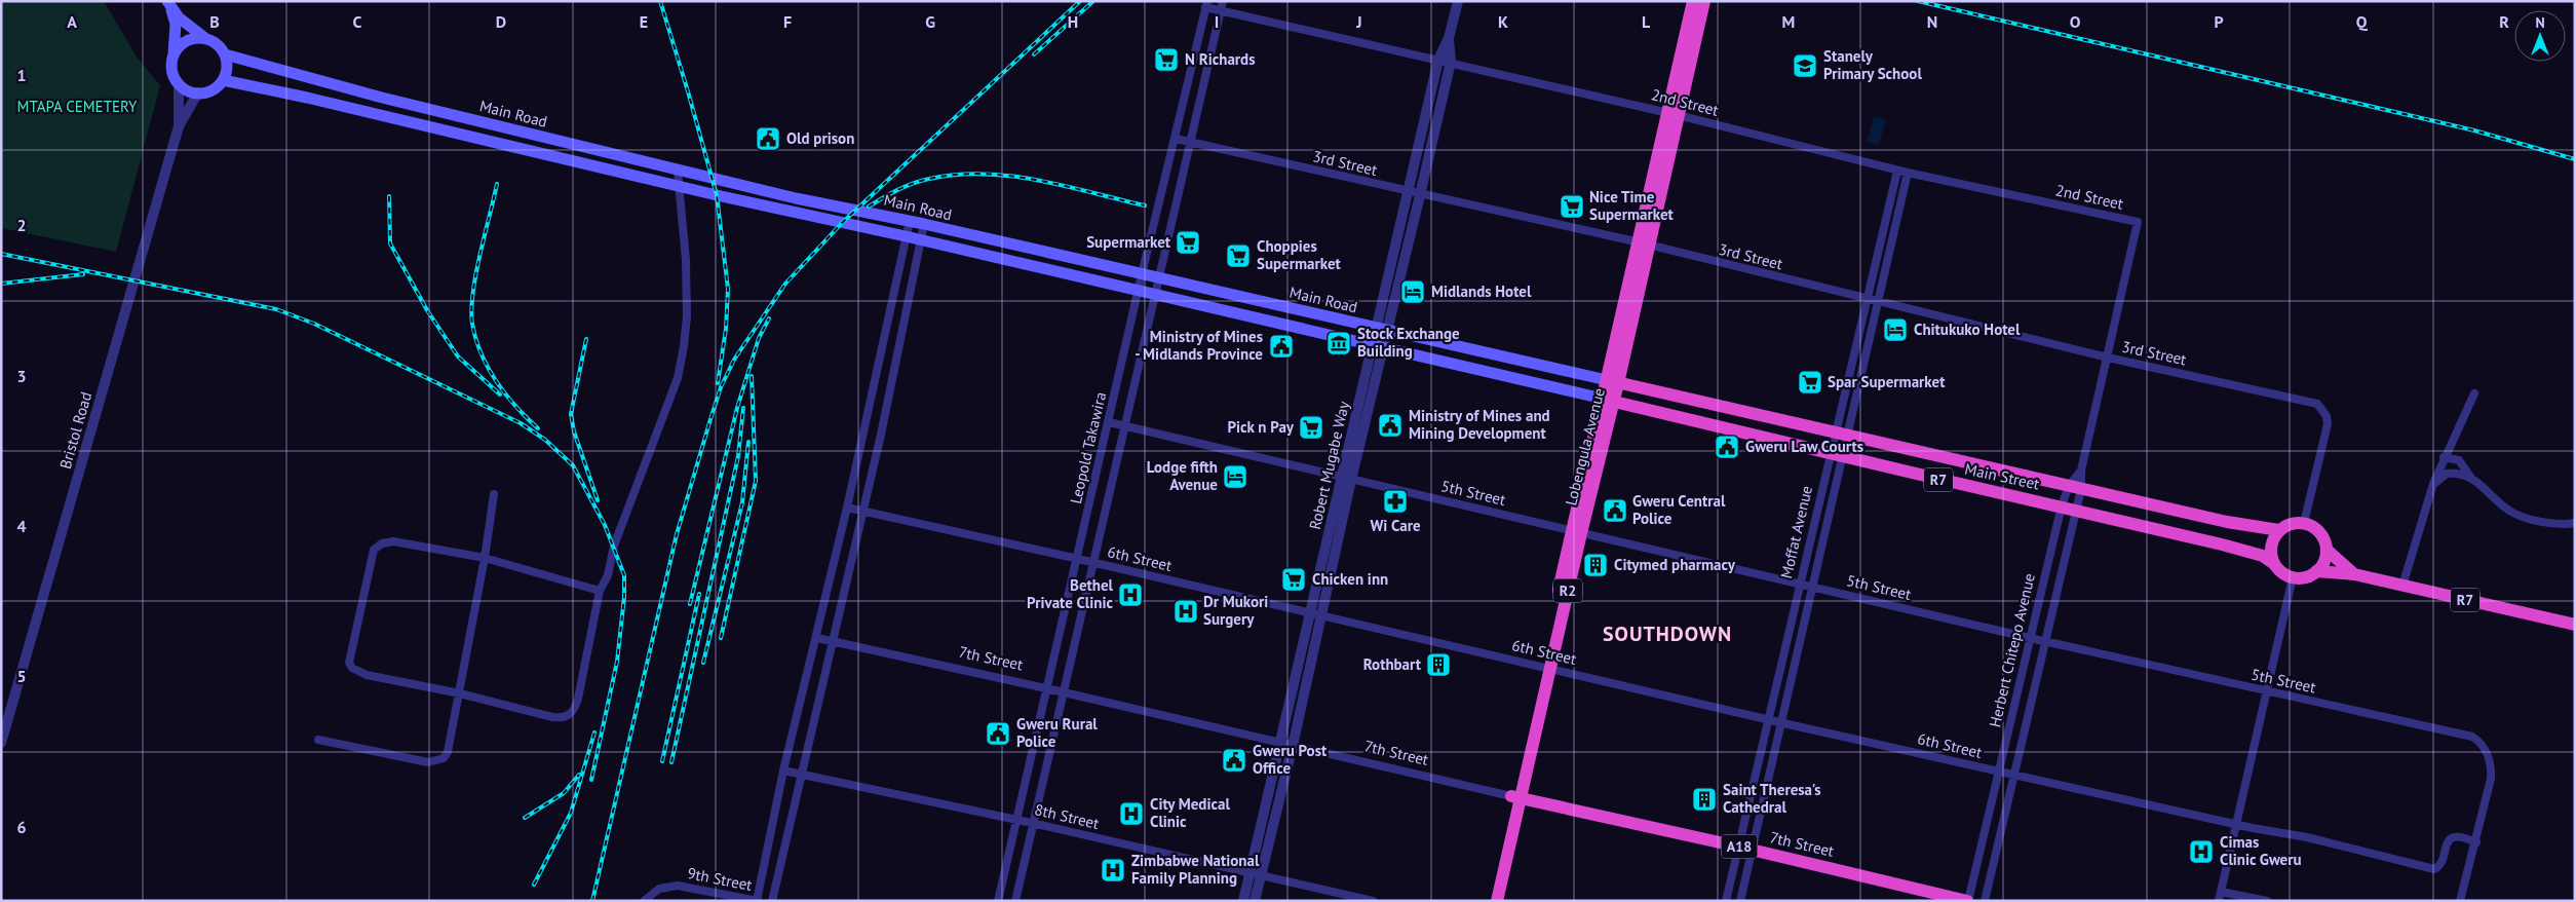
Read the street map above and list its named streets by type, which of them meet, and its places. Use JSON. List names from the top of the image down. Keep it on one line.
{"streets":{"highway":["Lobengula Avenue","Main Street","R7","R2","7th Street","A18"],"main road":["Main Road"],"street":["2nd Street","3rd Street","Bristol Road","Leopold Takawira","Robert Mugabe Way","5th Street","Moffat Avenue","6th Street","Herbert Chitepo Avenue","8th Street","9th Street"]},"crossings":[["2nd Street","Lobengula Avenue"],["2nd Street","Leopold Takawira"],["2nd Street","Robert Mugabe Way"],["2nd Street","Moffat Avenue"],["2nd Street","Herbert Chitepo Avenue"],["Main Road","Bristol Road"],["Main Road","Lobengula Avenue"],["Main Road","Leopold Takawira"],["Main Road","Robert Mugabe Way"],["Main Road","Main Street"],["3rd Street","Lobengula Avenue"],["3rd Street","Leopold Takawira"],["3rd Street","Robert Mugabe Way"],["3rd Street","Main Street"],["3rd Street","R7"],["3rd Street","Moffat Avenue"],["3rd Street","Herbert Chitepo Avenue"],["Lobengula Avenue","Main Street"],["Lobengula Avenue","5th Street"],["Lobengula Avenue","6th Street"],["Lobengula Avenue","7th Street"],["Leopold Takawira","5th Street"],["Leopold Takawira","6th Street"],["Leopold Takawira","7th Street"],["Leopold Takawira","8th Street"],["Robert Mugabe Way","5th Street"],["Robert Mugabe Way","6th Street"],["Robert Mugabe Way","7th Street"],["Robert Mugabe Way","8th Street"],["Main Street","R7"],["Main Street","Moffat Avenue"],["Main Street","Herbert Chitepo Avenue"],["5th Street","Moffat Avenue"],["5th Street","6th Street"],["5th Street","Herbert Chitepo Avenue"],["Moffat Avenue","6th Street"],["Moffat Avenue","7th Street"],["6th Street","Herbert Chitepo Avenue"],["Herbert Chitepo Avenue","7th Street"]],"districts":["SOUTHDOWN"],"parks":["MTAPA CEMETERY"],"places":{"supermarket":["N Richards","Nice Time Supermarket","Supermarket","Choppies Supermarket","Spar Supermarket","Pick n Pay","Chicken inn"],"school or university":["Stanely Primary School"],"public building":["Old prison","Ministry of Mines - Midlands Province","Ministry of Mines and Mining Development","Gweru Law Courts","Gweru Central Police","Gweru Rural Police","Gweru Post Office"],"hotel":["Midlands Hotel","Chitukuko Hotel","Lodge fifth Avenue"],"museum":["Stock Exchange Building"],"pharmacy":["Wi Care"],"building":["Citymed pharmacy","Rothbart","Saint Theresa's Cathedral"],"hospital":["Bethel Private Clinic","Dr Mukori Surgery","City Medical Clinic","Cimas Clinic Gweru","Zimbabwe National Family Planning"]},"north":"top","grid":{"columns":["A","B","C","D","E","F","G","H","I","J","K","L","M","N","O","P","Q","R"],"rows":["1","2","3","4","5","6"]}}
